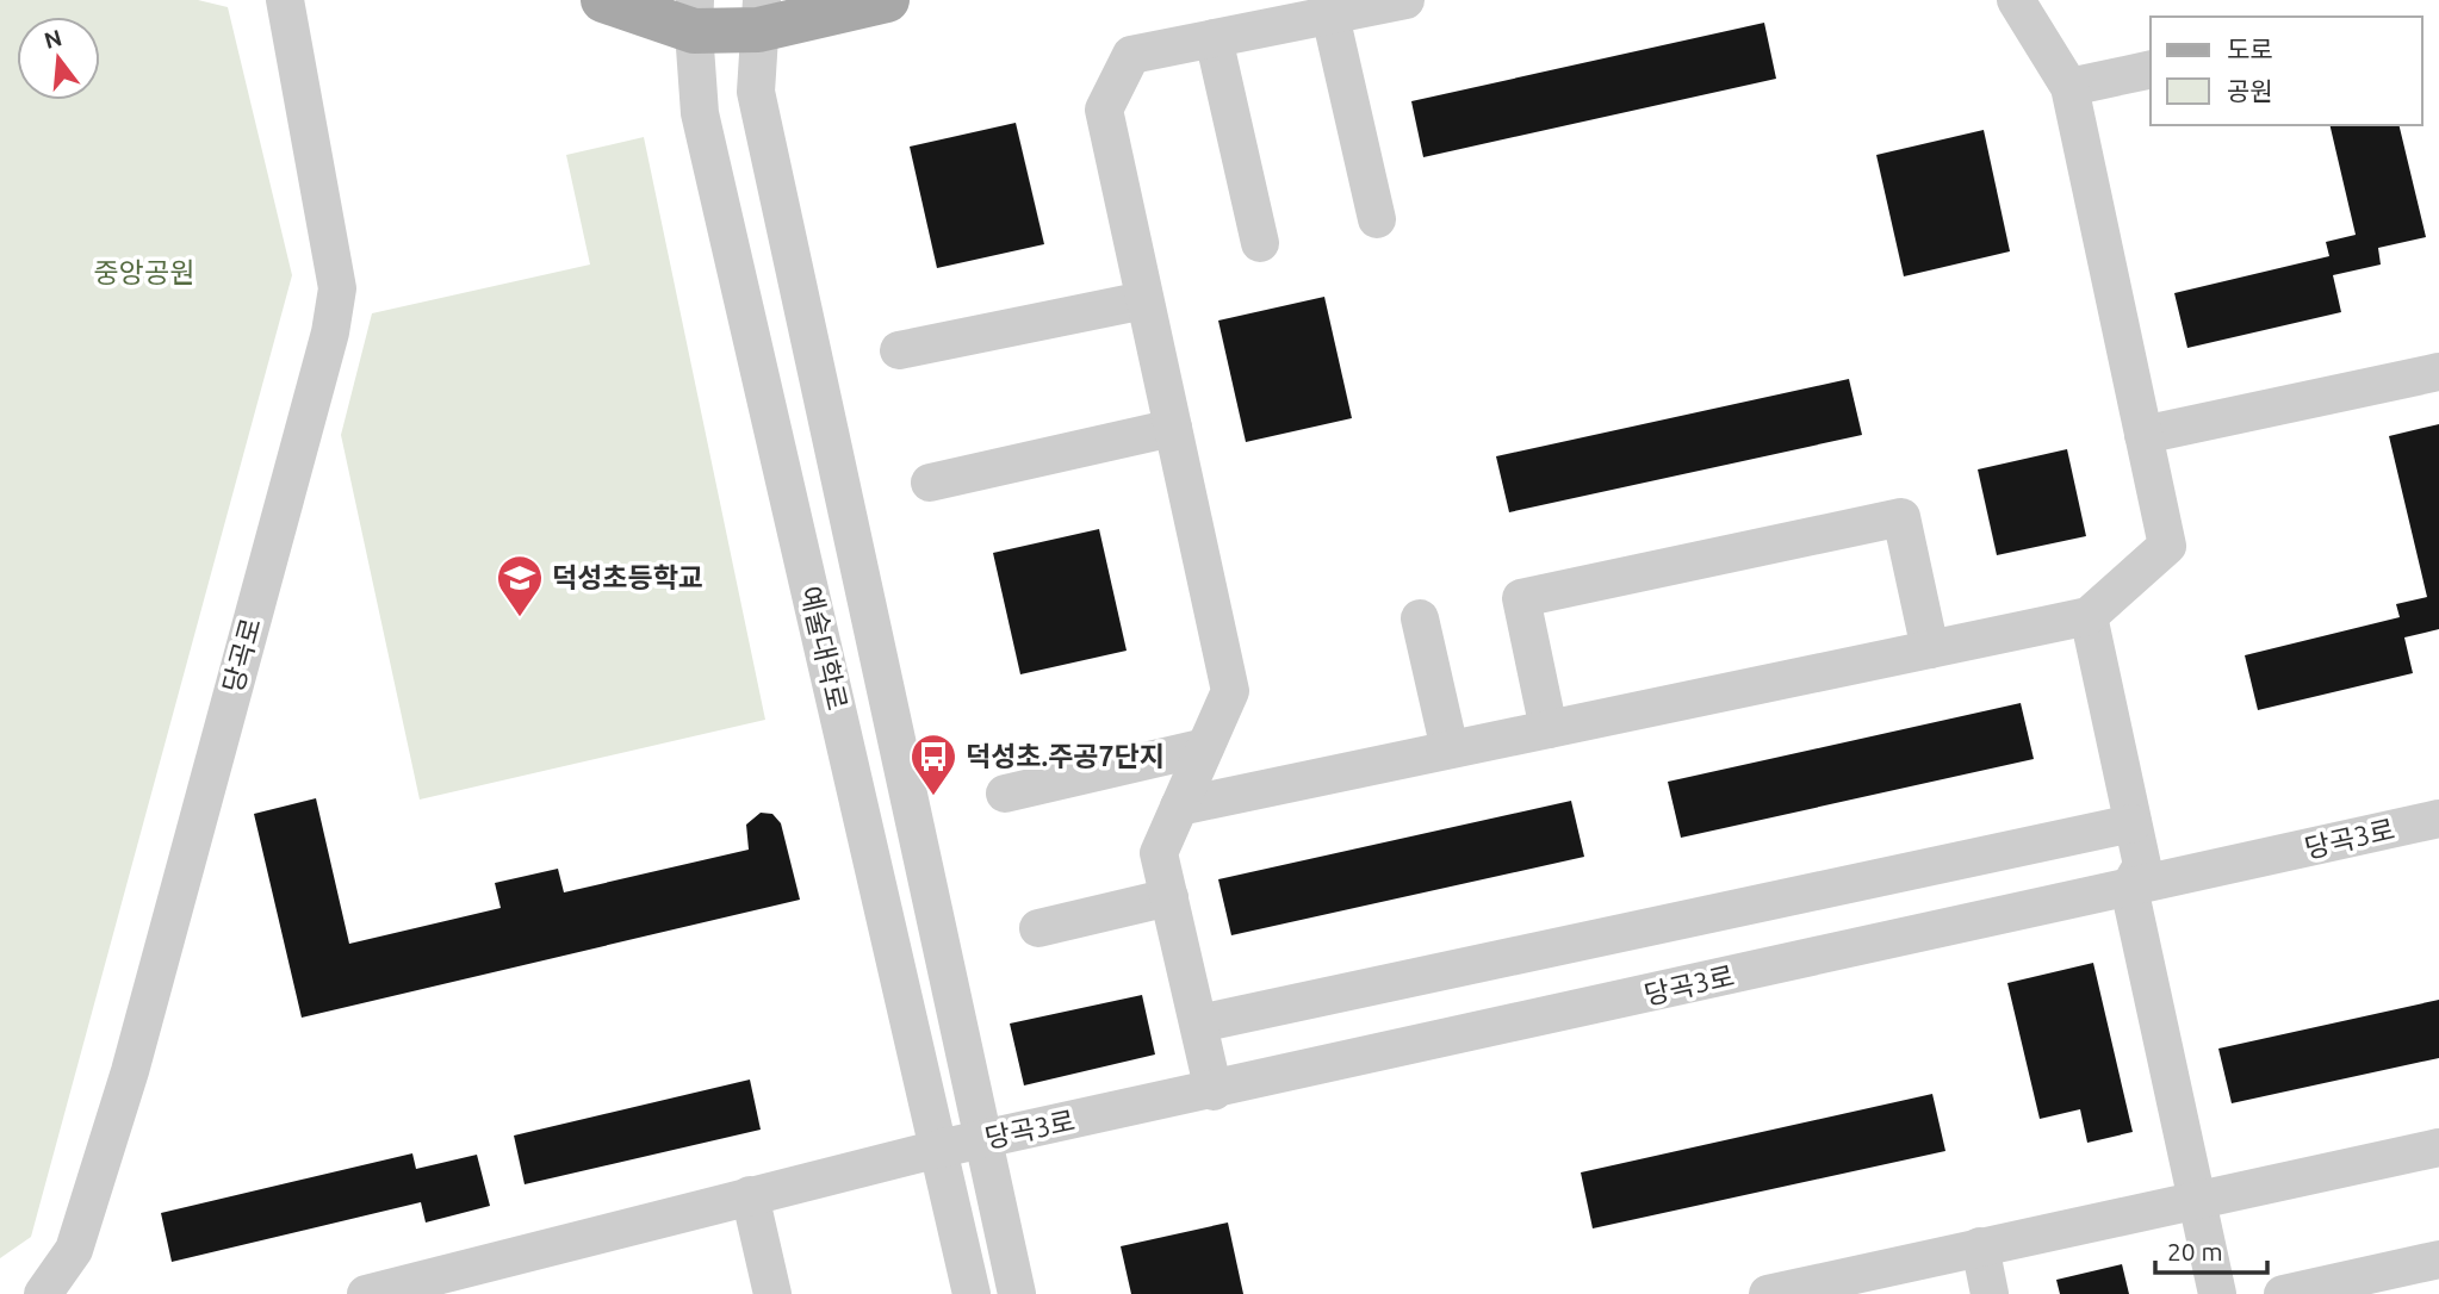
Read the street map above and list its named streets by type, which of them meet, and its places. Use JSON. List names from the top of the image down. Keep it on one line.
{"streets":{"street":["예술대학로","당곡로","당곡3로"]},"crossings":[["예술대학로","당곡3로"]],"parks":["중앙공원"],"places":{"school or university":["덕성초등학교"],"bus stop":["덕성초.주공7단지"]},"legend":["도로","공원"],"scale_bar":"20 m","north":"top"}
